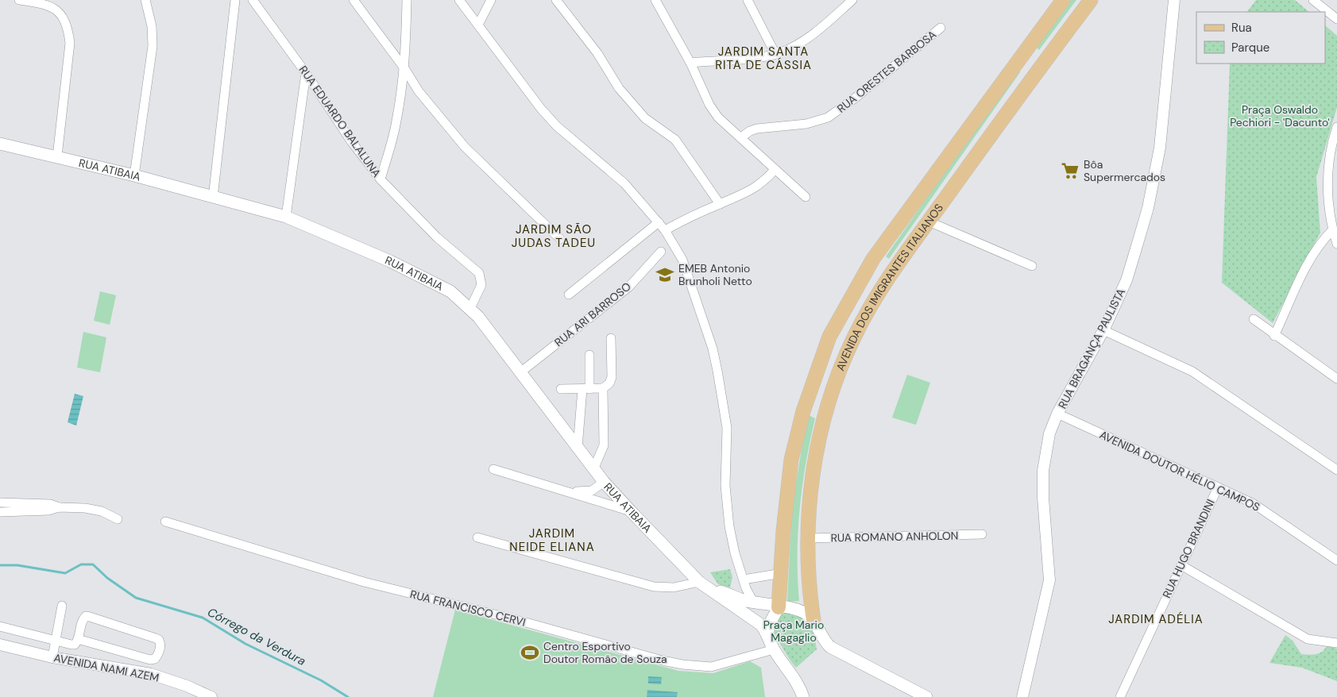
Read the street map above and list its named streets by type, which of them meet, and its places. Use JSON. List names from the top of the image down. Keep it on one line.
{"streets":{"main road":["RUA ATIBAIA","AVENIDA DOS IMIGRANTES ITALIANOS"],"street":["RUA ORESTES BARBOSA","RUA EDUARDO BALALUNA","RUA ARI BARROSO","RUA BRAGANÇA PAULISTA","AVENIDA DOUTOR HÉLIO CAMPOS","RUA ROMANO ANHOLON","RUA HUGO BRANDINI","RUA FRANCISCO CERVI","AVENIDA NAMI AZEM"]},"crossings":[["RUA EDUARDO BALALUNA","RUA ATIBAIA"],["RUA ATIBAIA","AVENIDA DOS IMIGRANTES ITALIANOS"],["RUA ATIBAIA","RUA ARI BARROSO"],["AVENIDA DOS IMIGRANTES ITALIANOS","RUA ROMANO ANHOLON"],["RUA BRAGANÇA PAULISTA","AVENIDA DOUTOR HÉLIO CAMPOS"],["AVENIDA DOUTOR HÉLIO CAMPOS","RUA HUGO BRANDINI"]],"districts":["JARDIM SANTA RITA DE CÁSSIA","JARDIM SÃO JUDAS TADEU","JARDIM NEIDE ELIANA","JARDIM ADÉLIA"],"water":["Córrego da Verdura"],"parks":["Praça Oswaldo Pechiori - 'Dacunto'","Praça Mario Magaglio"],"places":{"supermarket":["Bôa Supermercados"],"school or university":["EMEB Antonio Brunholi Netto"],"sports":["Centro Esportivo Doutor Romão de Souza"]},"legend":["Rua","Parque"]}
